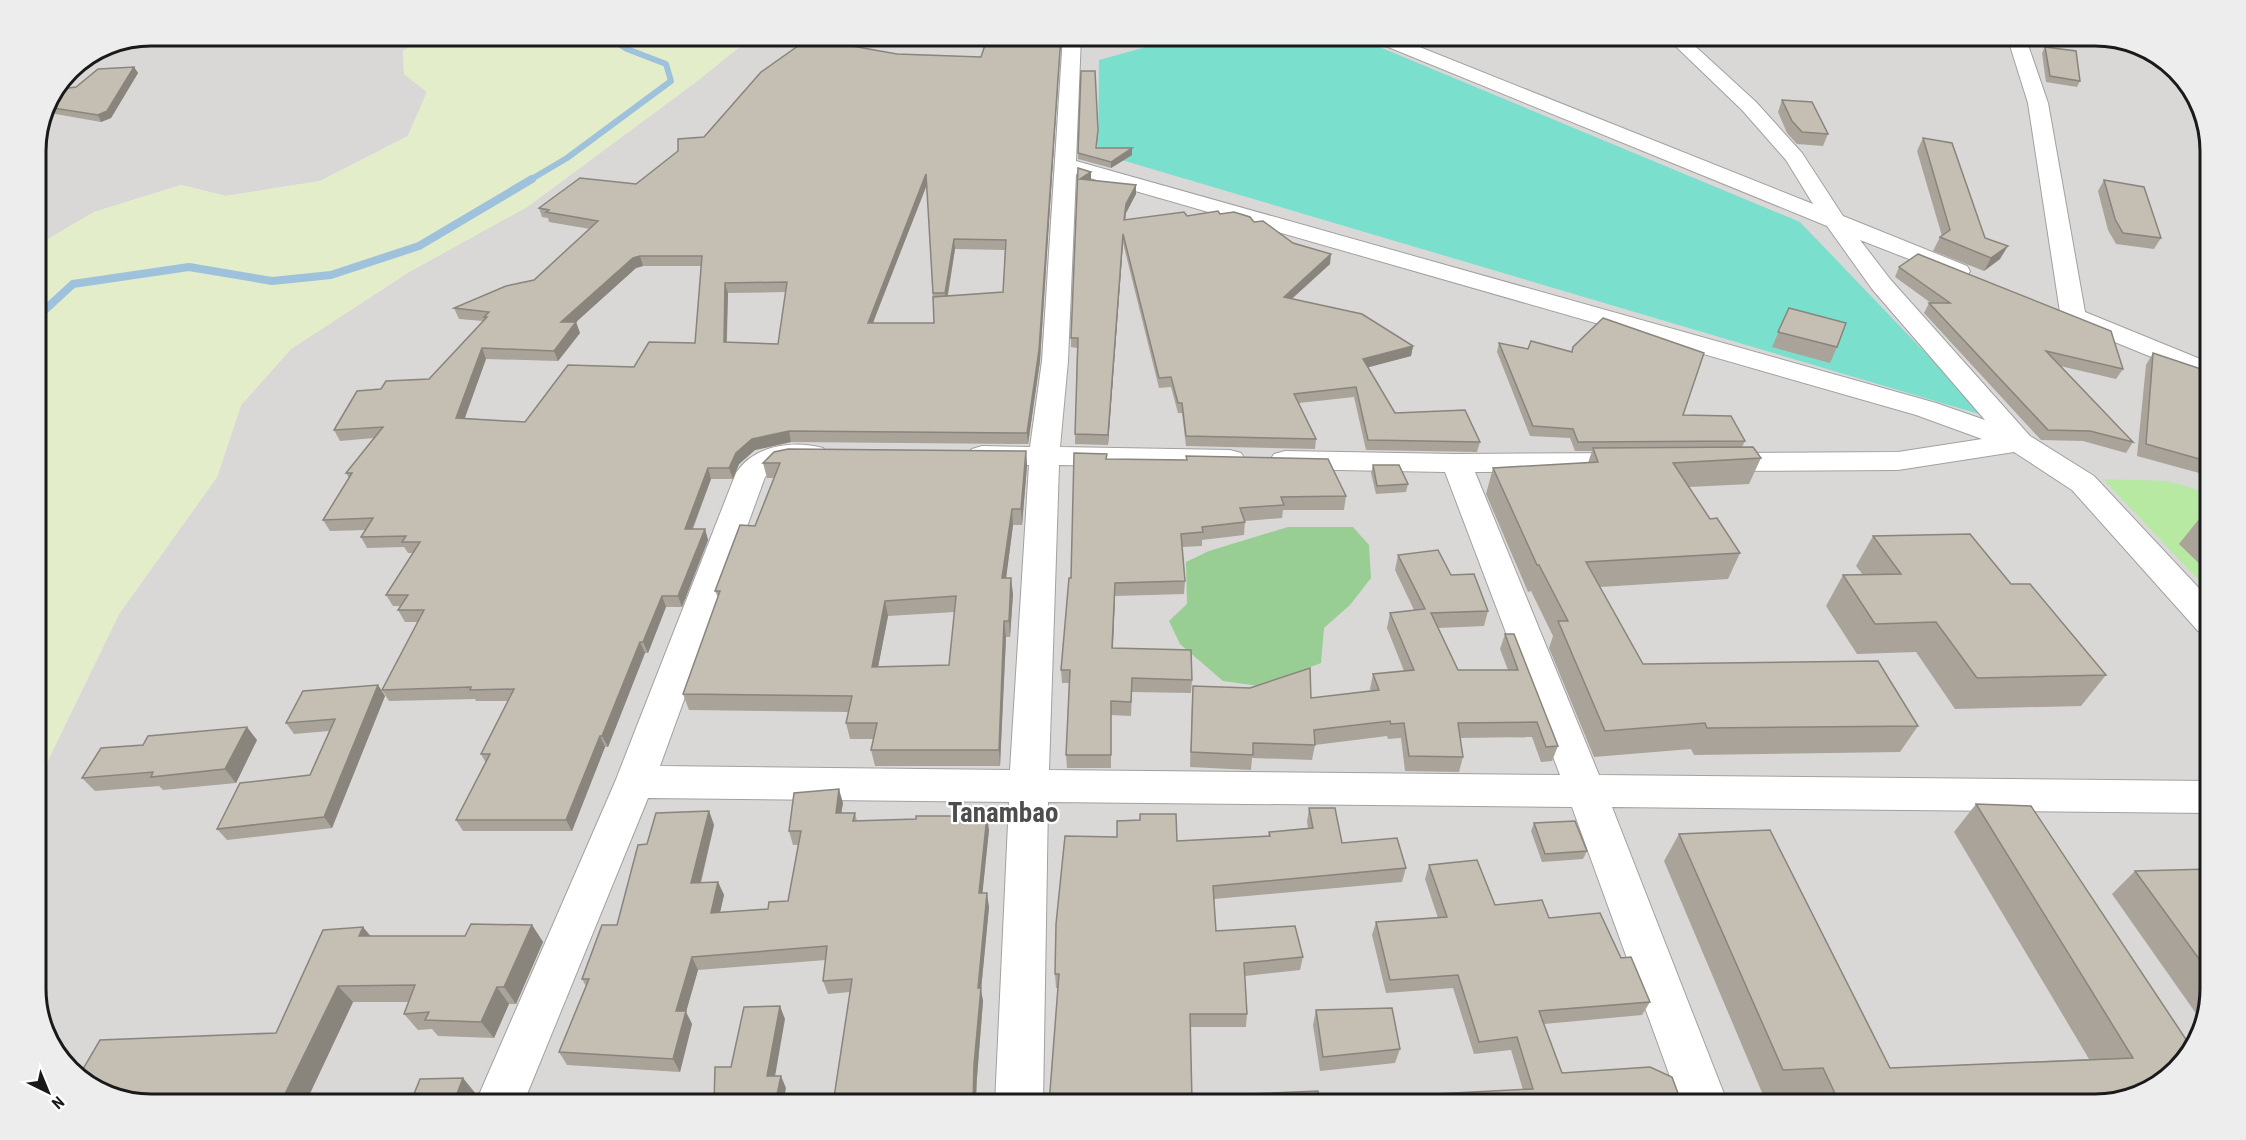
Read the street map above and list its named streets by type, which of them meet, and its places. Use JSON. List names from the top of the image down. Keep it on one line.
{"districts":["Tanambao"],"north":"bottom right"}
